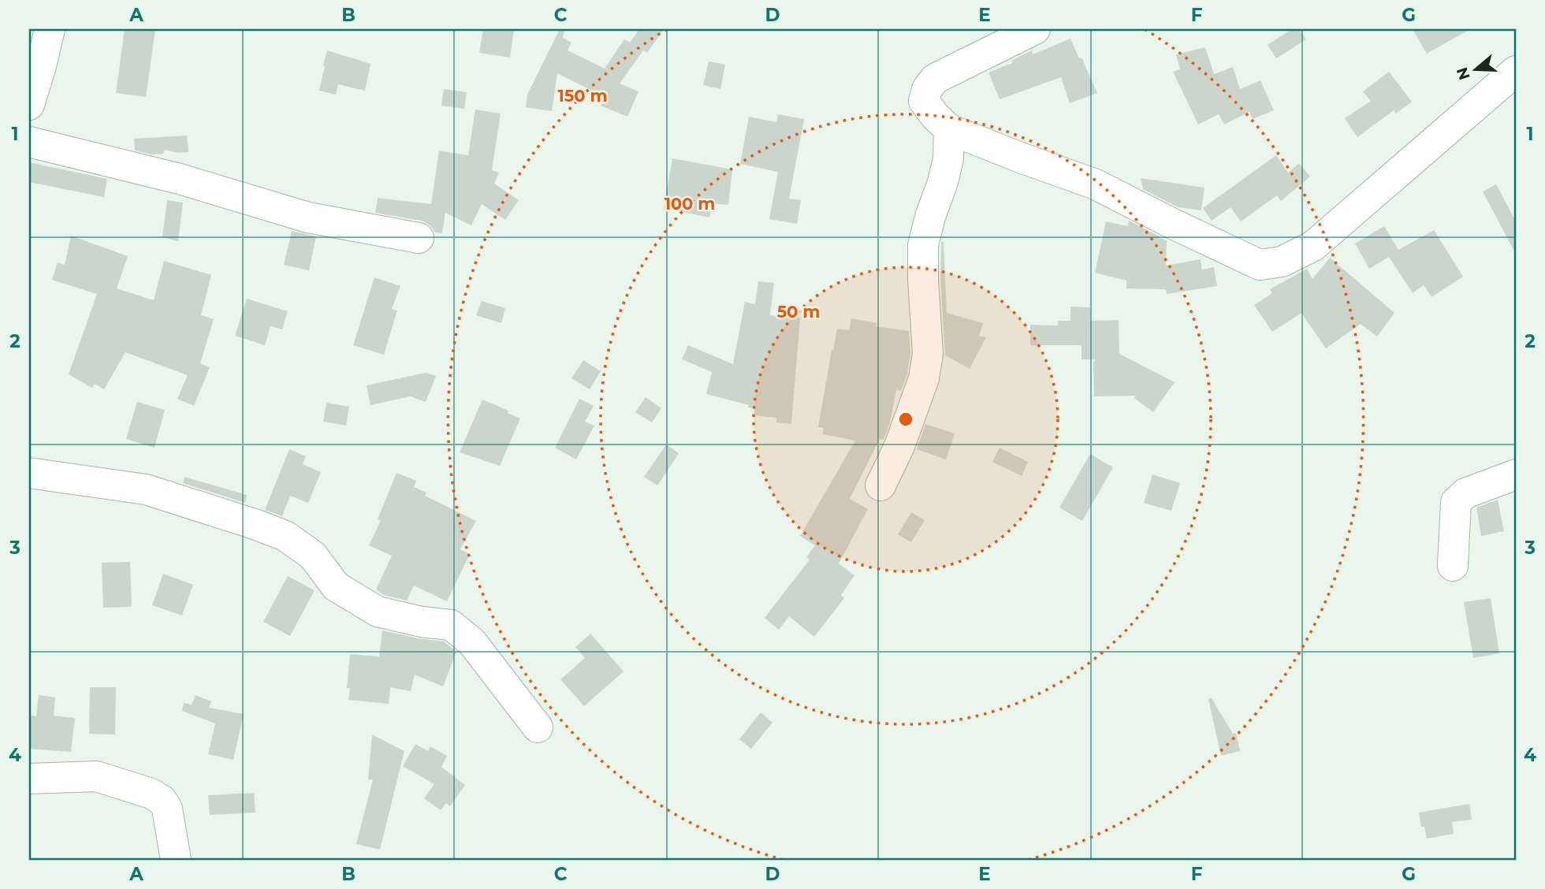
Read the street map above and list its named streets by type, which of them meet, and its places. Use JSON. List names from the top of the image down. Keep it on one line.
{"north":"left","grid":{"columns":["A","B","C","D","E","F","G"],"rows":["1","2","3","4"]},"rings":["150 m","100 m","50 m"]}
